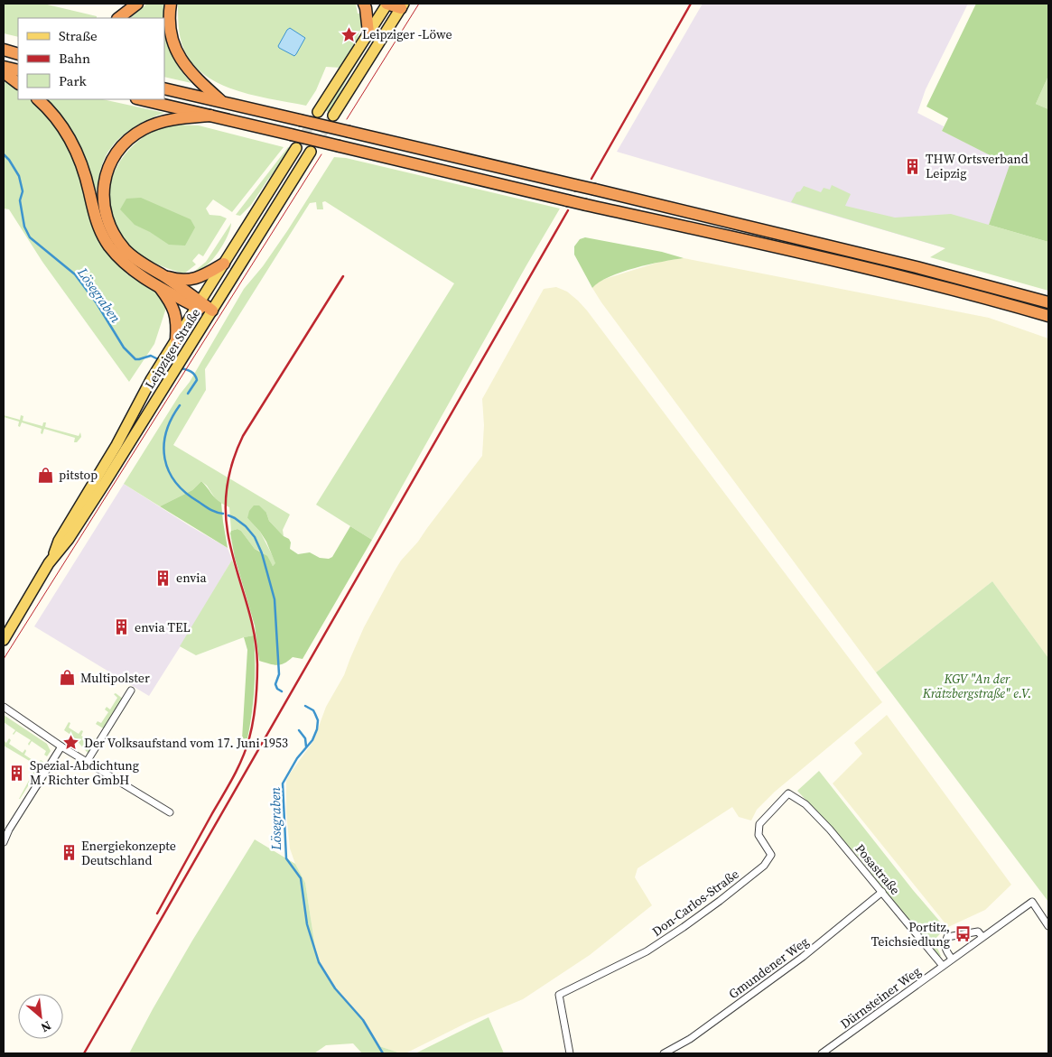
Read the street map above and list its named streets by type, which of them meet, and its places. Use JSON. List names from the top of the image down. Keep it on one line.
{"streets":{"main road":["Leipziger Straße"],"street":["Posastraße","Don-Carlos-Straße","Gmundener Weg","Dürnsteiner Weg"]},"crossings":[["Posastraße","Don-Carlos-Straße"],["Posastraße","Gmundener Weg"],["Posastraße","Dürnsteiner Weg"]],"water":["Lösegraben"],"parks":["KGV \"An der Krätzbergstraße\" e.V."],"places":{"place":["Leipziger -Löwe","Der Volksaufstand vom 17. Juni 1953"],"building":["THW Ortsverband Leipzig","envia","envia TEL","Spezial-Abdichtung M. Richter GmbH","Energiekonzepte Deutschland"],"shop":["pitstop","Multipolster"],"bus stop":["Portitz, Teichsiedlung"]},"legend":["Straße","Bahn","Park"],"north":"bottom right"}
